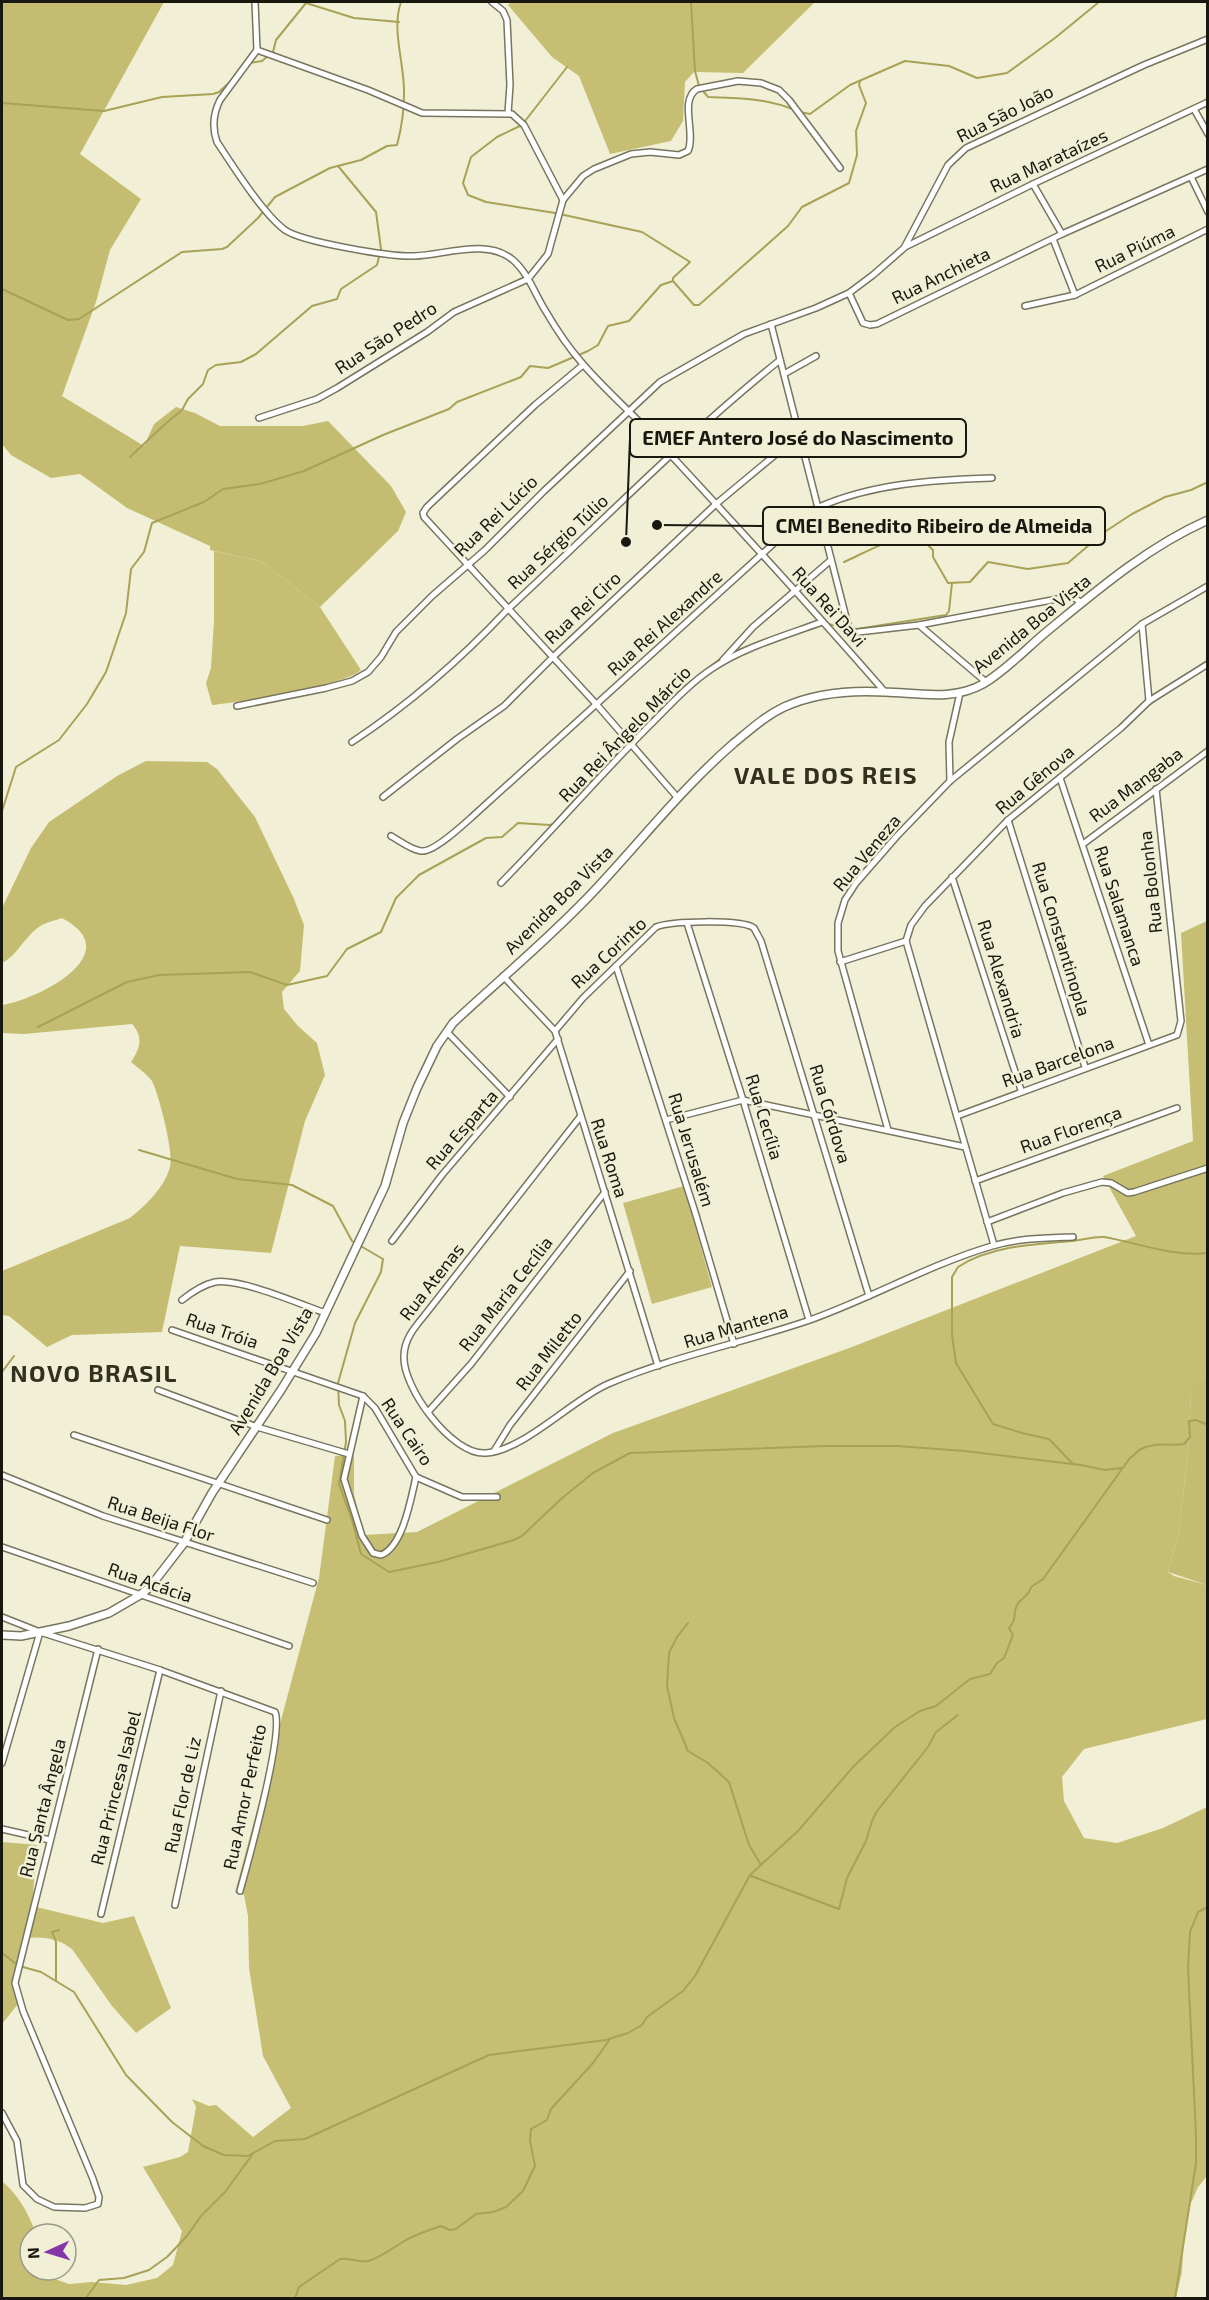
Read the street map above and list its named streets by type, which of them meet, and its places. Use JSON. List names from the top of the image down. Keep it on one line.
{"streets":{"street":["Rua São João","Rua Marataízes","Rua Piúma","Rua Anchieta","Rua São Pedro","Rua Rei Lúcio","Rua Sérgio Túlio","Rua Rei Davi","Rua Rei Ciro","Rua Rei Alexandre","Avenida Boa Vista","Rua Rei Ângelo Márcio","Rua Gênova","Rua Mangaba","Rua Veneza","Rua Bolonha","Rua Salamanca","Rua Constantinopla","Rua Corinto","Rua Alexandria","Rua Barcelona","Rua Córdova","Rua Cecília","Rua Esparta","Rua Florença","Rua Jerusalém","Rua Roma","Rua Atenas","Rua Maria Cecília","Rua Mantena","Rua Tróia","Rua Miletto","Rua Cairo","Rua Beija Flor","Rua Acácia","Rua Princesa Isabel","Rua Flor de Liz","Rua Amor Perfeito","Rua Santa Ângela"]},"crossings":[["Rua São João","Rua Marataízes"],["Rua São João","Rua Anchieta"],["Rua São João","Rua Rei Lúcio"],["Rua São Pedro","Rua Rei Davi"],["Rua Rei Lúcio","Rua Rei Davi"],["Rua Sérgio Túlio","Rua Rei Davi"],["Rua Rei Davi","Rua Rei Ciro"],["Rua Rei Davi","Rua Rei Alexandre"],["Rua Rei Davi","Avenida Boa Vista"],["Rua Rei Davi","Rua Rei Ângelo Márcio"],["Avenida Boa Vista","Rua Roma"],["Avenida Boa Vista","Rua Tróia"],["Avenida Boa Vista","Rua Beija Flor"],["Avenida Boa Vista","Rua Acácia"],["Rua Gênova","Rua Salamanca"],["Rua Gênova","Rua Constantinopla"],["Rua Gênova","Rua Alexandria"],["Rua Mangaba","Rua Bolonha"],["Rua Mangaba","Rua Salamanca"],["Rua Bolonha","Rua Barcelona"],["Rua Salamanca","Rua Barcelona"],["Rua Constantinopla","Rua Barcelona"],["Rua Corinto","Rua Córdova"],["Rua Corinto","Rua Cecília"],["Rua Corinto","Rua Jerusalém"],["Rua Corinto","Rua Roma"],["Rua Alexandria","Rua Barcelona"],["Rua Córdova","Rua Mantena"],["Rua Cecília","Rua Mantena"],["Rua Esparta","Rua Roma"],["Rua Jerusalém","Rua Mantena"],["Rua Roma","Rua Atenas"],["Rua Roma","Rua Maria Cecília"],["Rua Roma","Rua Mantena"],["Rua Roma","Rua Miletto"],["Rua Atenas","Rua Maria Cecília"],["Rua Atenas","Rua Mantena"],["Rua Atenas","Rua Miletto"],["Rua Mantena","Rua Miletto"],["Rua Tróia","Rua Cairo"],["Rua Flor de Liz","Rua Amor Perfeito"]],"districts":["VALE DOS REIS","NOVO BRASIL"],"places":["CMEI Benedito Ribeiro de Almeida","EMEF Antero José do Nascimento"],"north":"left"}
